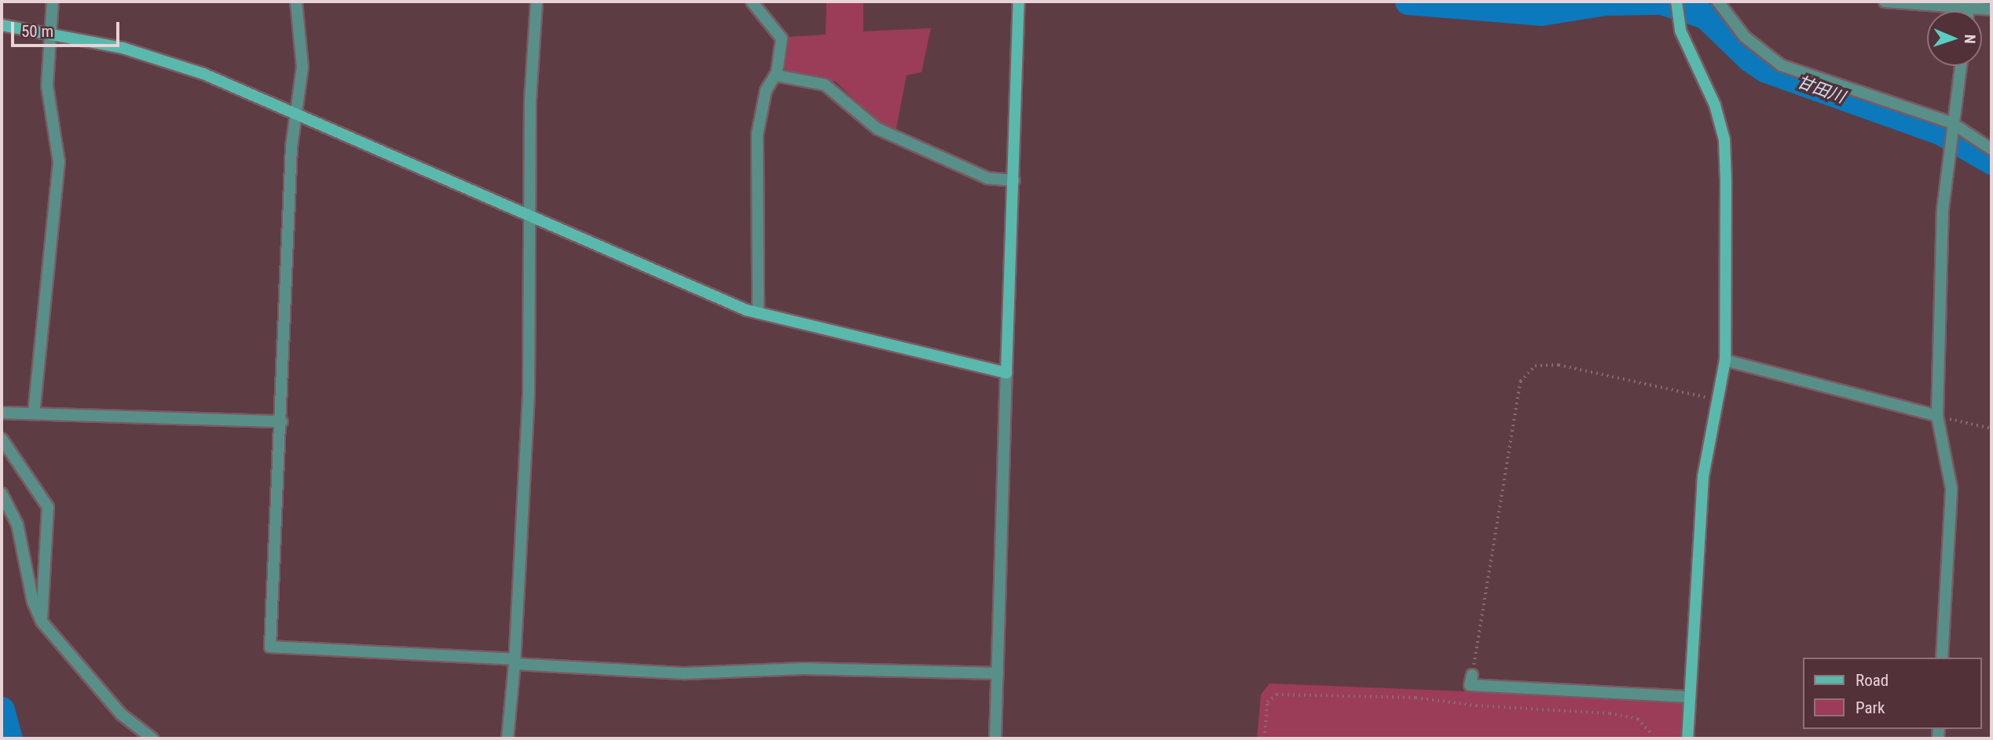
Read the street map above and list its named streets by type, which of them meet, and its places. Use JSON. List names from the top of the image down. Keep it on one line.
{"water":["甘田川"],"legend":["Road","Park"],"scale_bar":"50 m","north":"right"}
